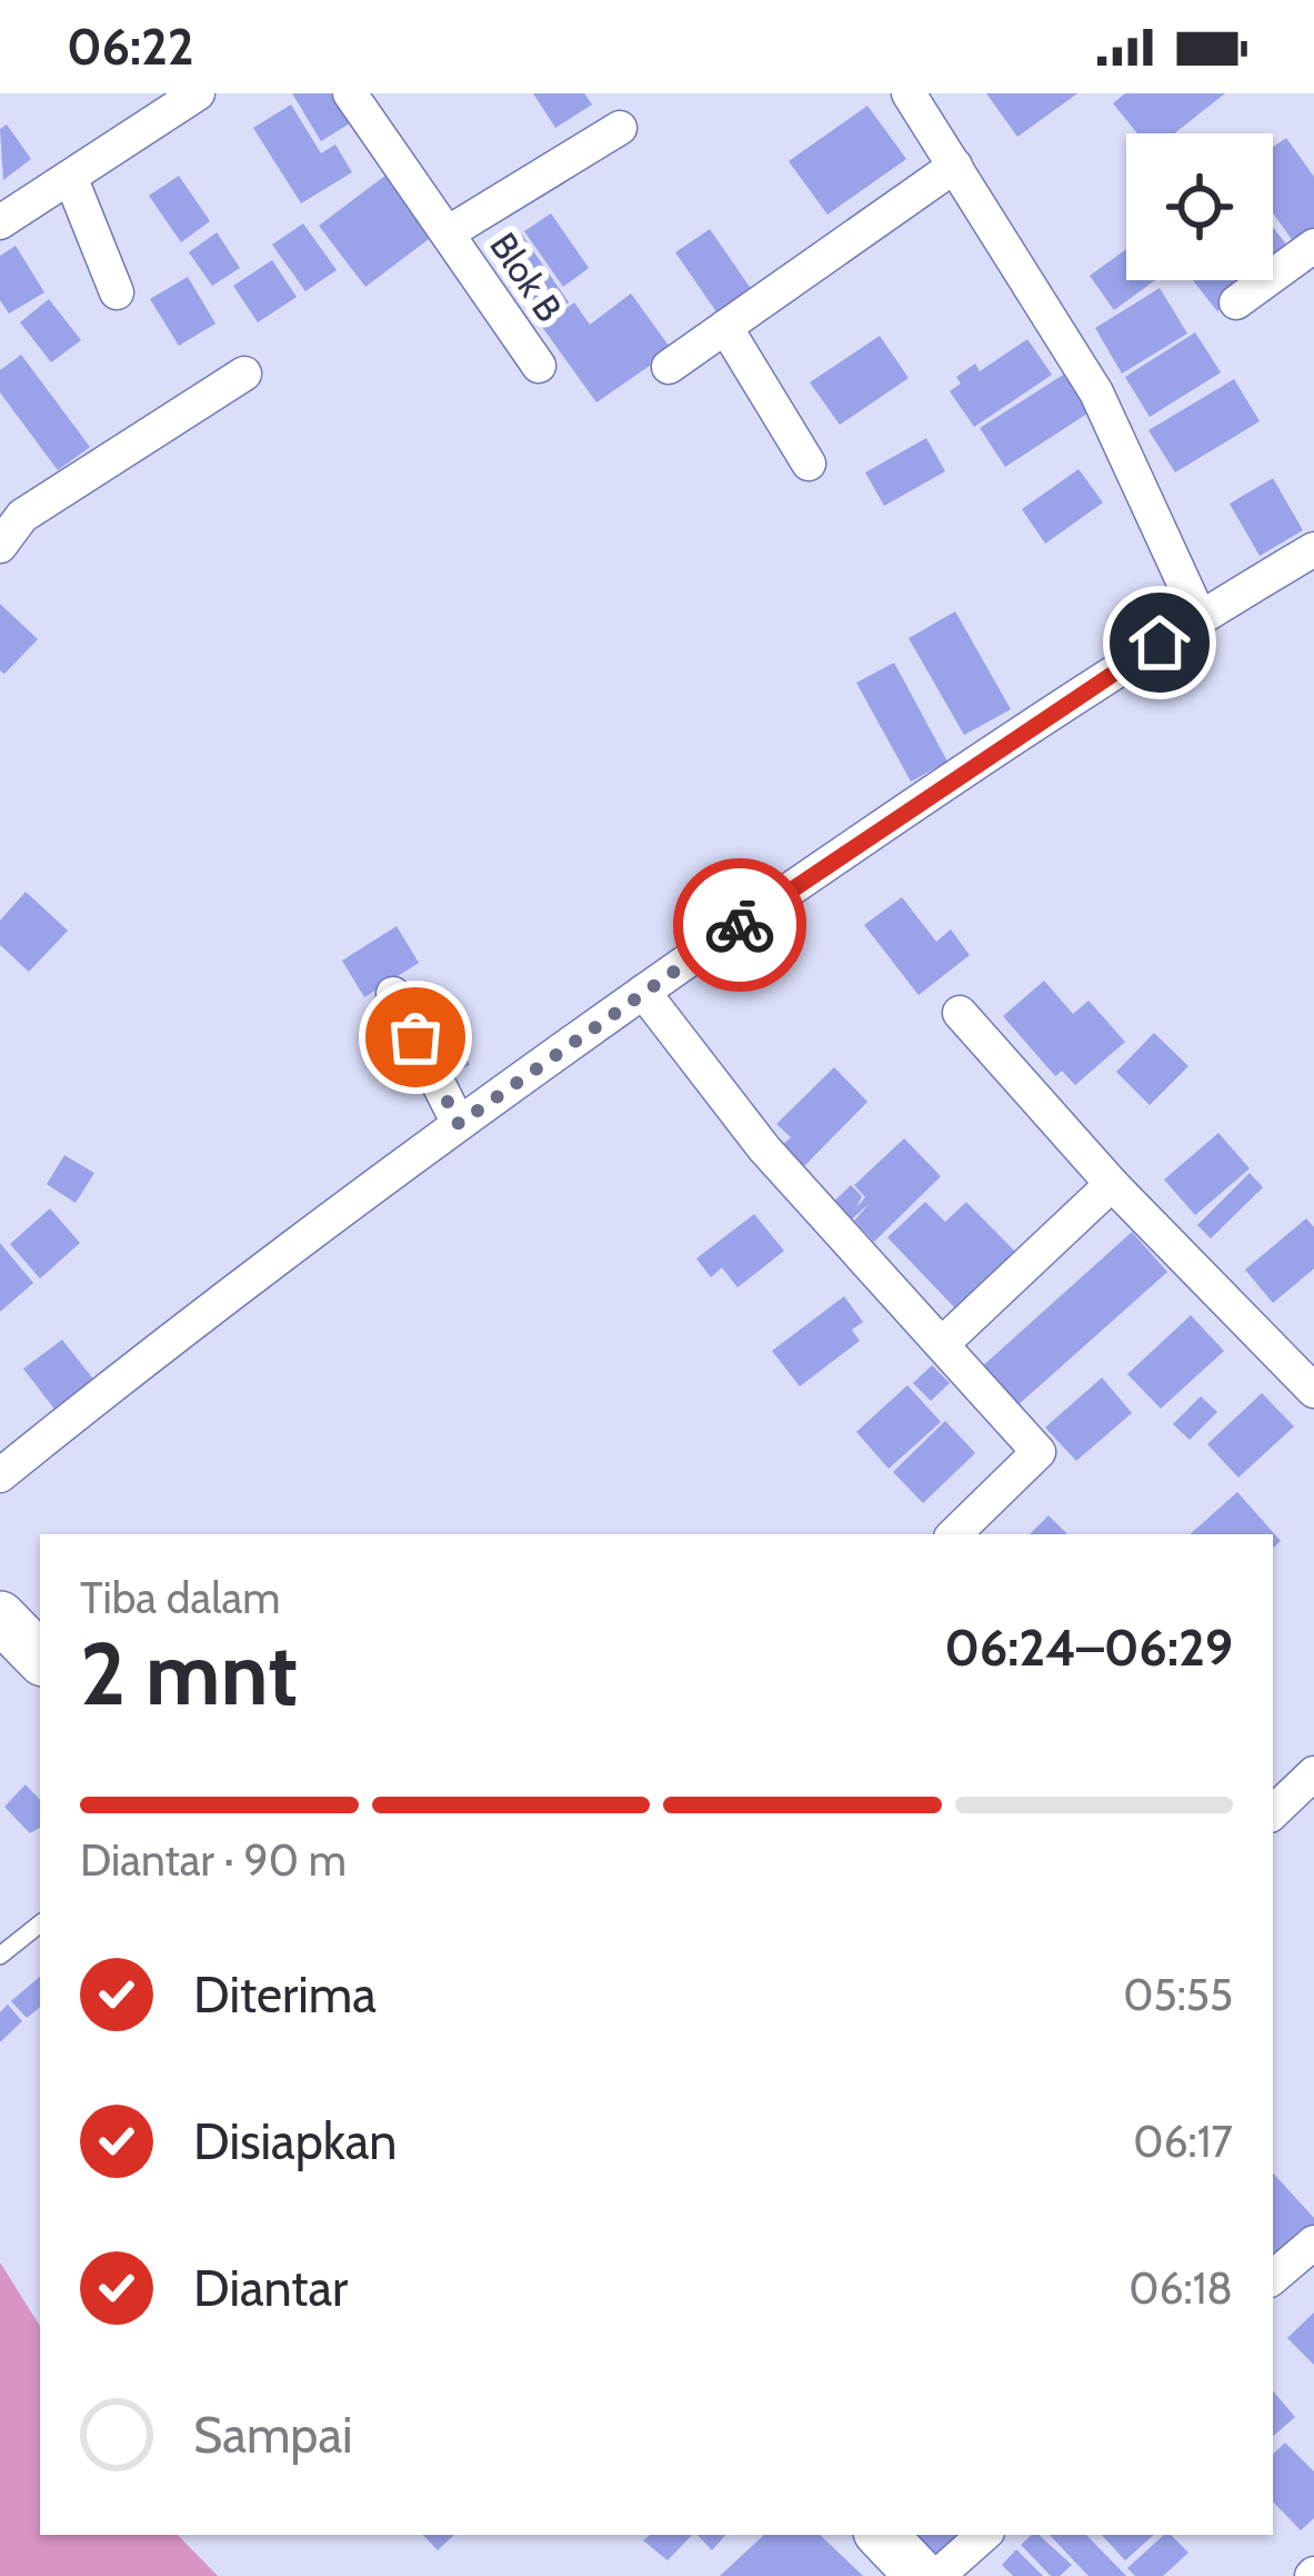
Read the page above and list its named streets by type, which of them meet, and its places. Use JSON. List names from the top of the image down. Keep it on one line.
{"streets":{"street":["Blok B"]},"page":{"status":"06:22","heading":["2 mnt","Tiba dalam","06:24–06:29"],"bar":"Diantar · 90 m","list":[["Diterima","05:55"],["Disiapkan","06:17"],["Diantar","06:18"],"Sampai"]}}
